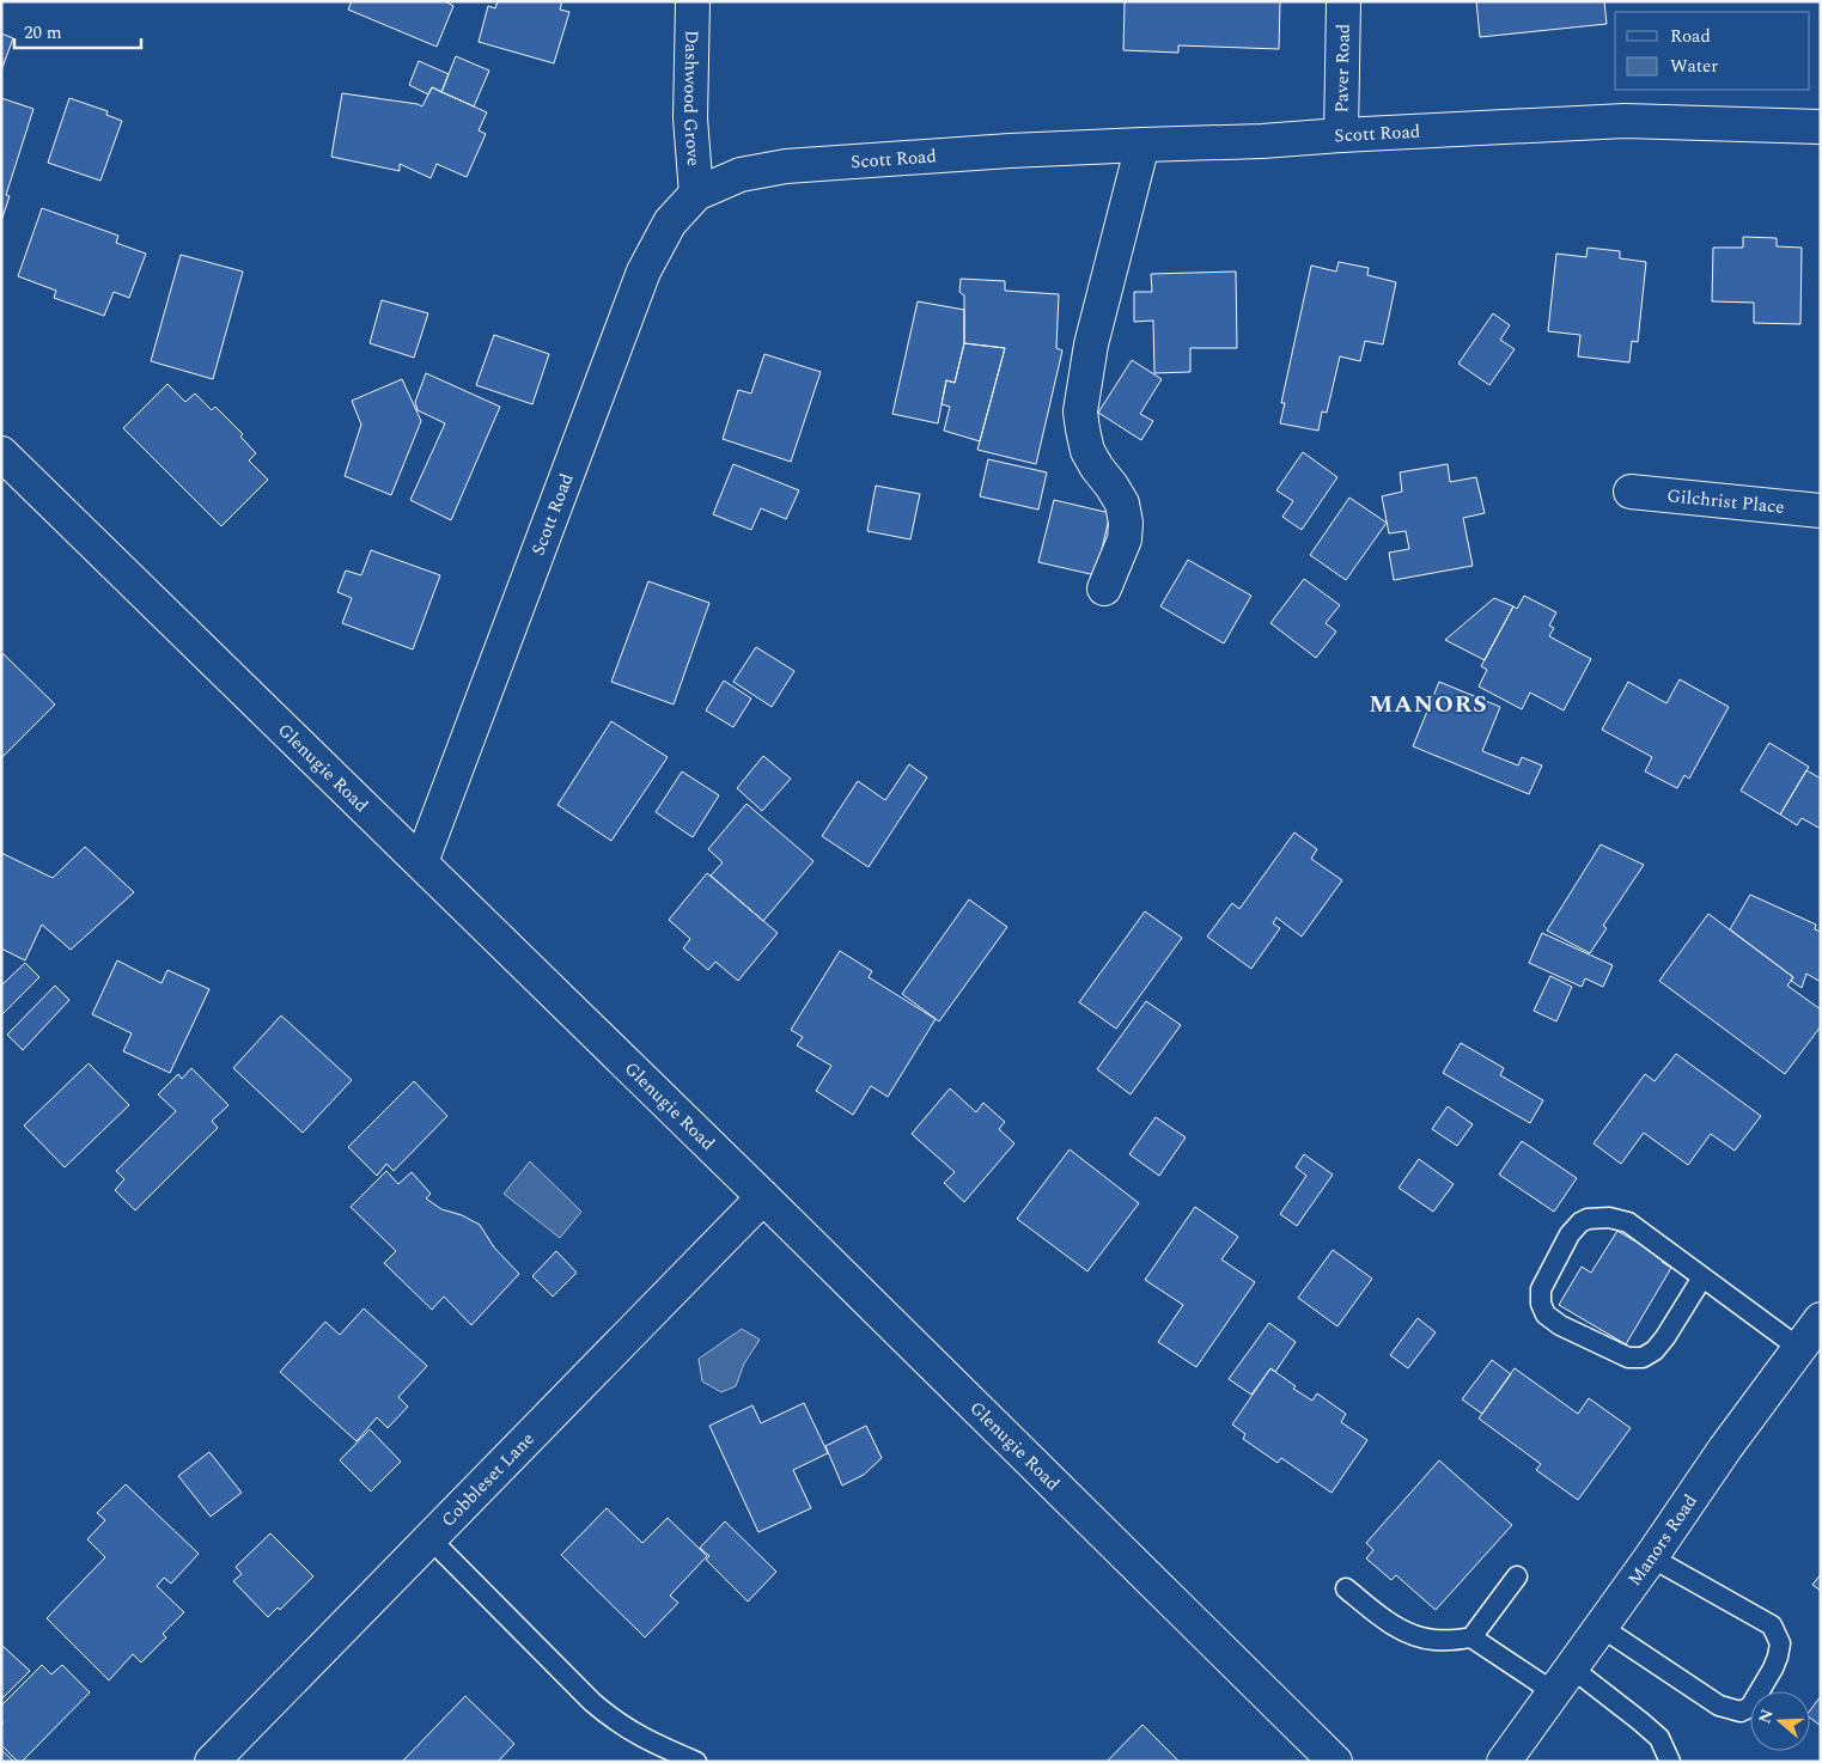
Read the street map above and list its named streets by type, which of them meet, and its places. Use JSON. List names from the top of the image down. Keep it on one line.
{"streets":{"street":["Paver Road","Dashwood Grove","Scott Road","Gilchrist Place","Glenugie Road","Cobbleset Lane","Manors Road"]},"crossings":[["Paver Road","Scott Road"],["Dashwood Grove","Scott Road"],["Scott Road","Glenugie Road"],["Glenugie Road","Cobbleset Lane"]],"districts":["MANORS"],"legend":["Road","Water"],"scale_bar":"20 m","north":"left"}
